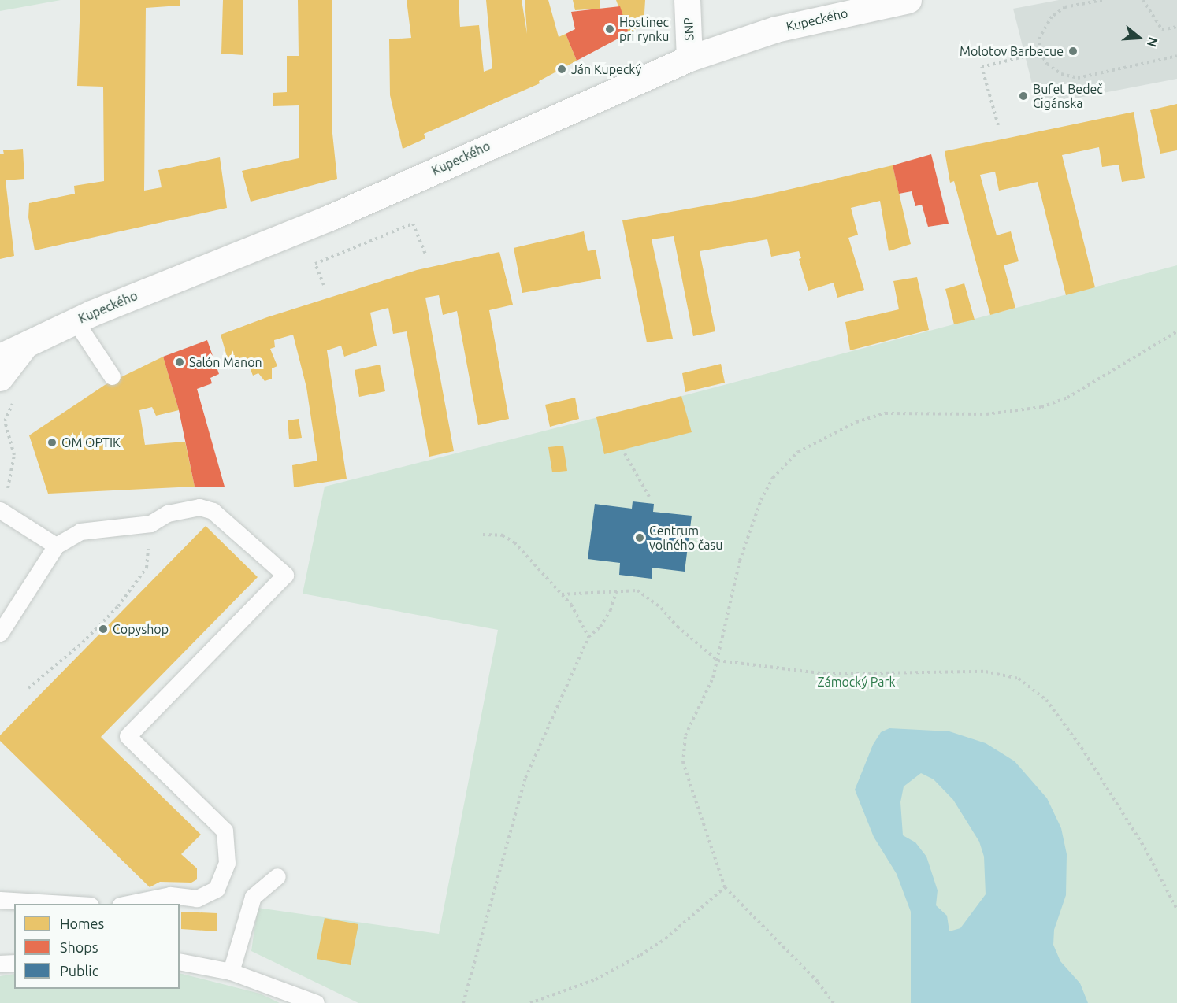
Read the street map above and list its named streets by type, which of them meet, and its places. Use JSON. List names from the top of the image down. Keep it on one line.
{"streets":{"street":["Kupeckého","SNP"]},"crossings":[["Kupeckého","SNP"]],"parks":["Zámocký Park"],"places":["Hostinec pri rynku","Molotov Barbecue","Ján Kupecký","Bufet Bedeč Cigánska","Salón Manon","OM OPTIK","Centrum voľného času","Copyshop"],"legend":["Homes","Shops","Public"],"north":"right"}
